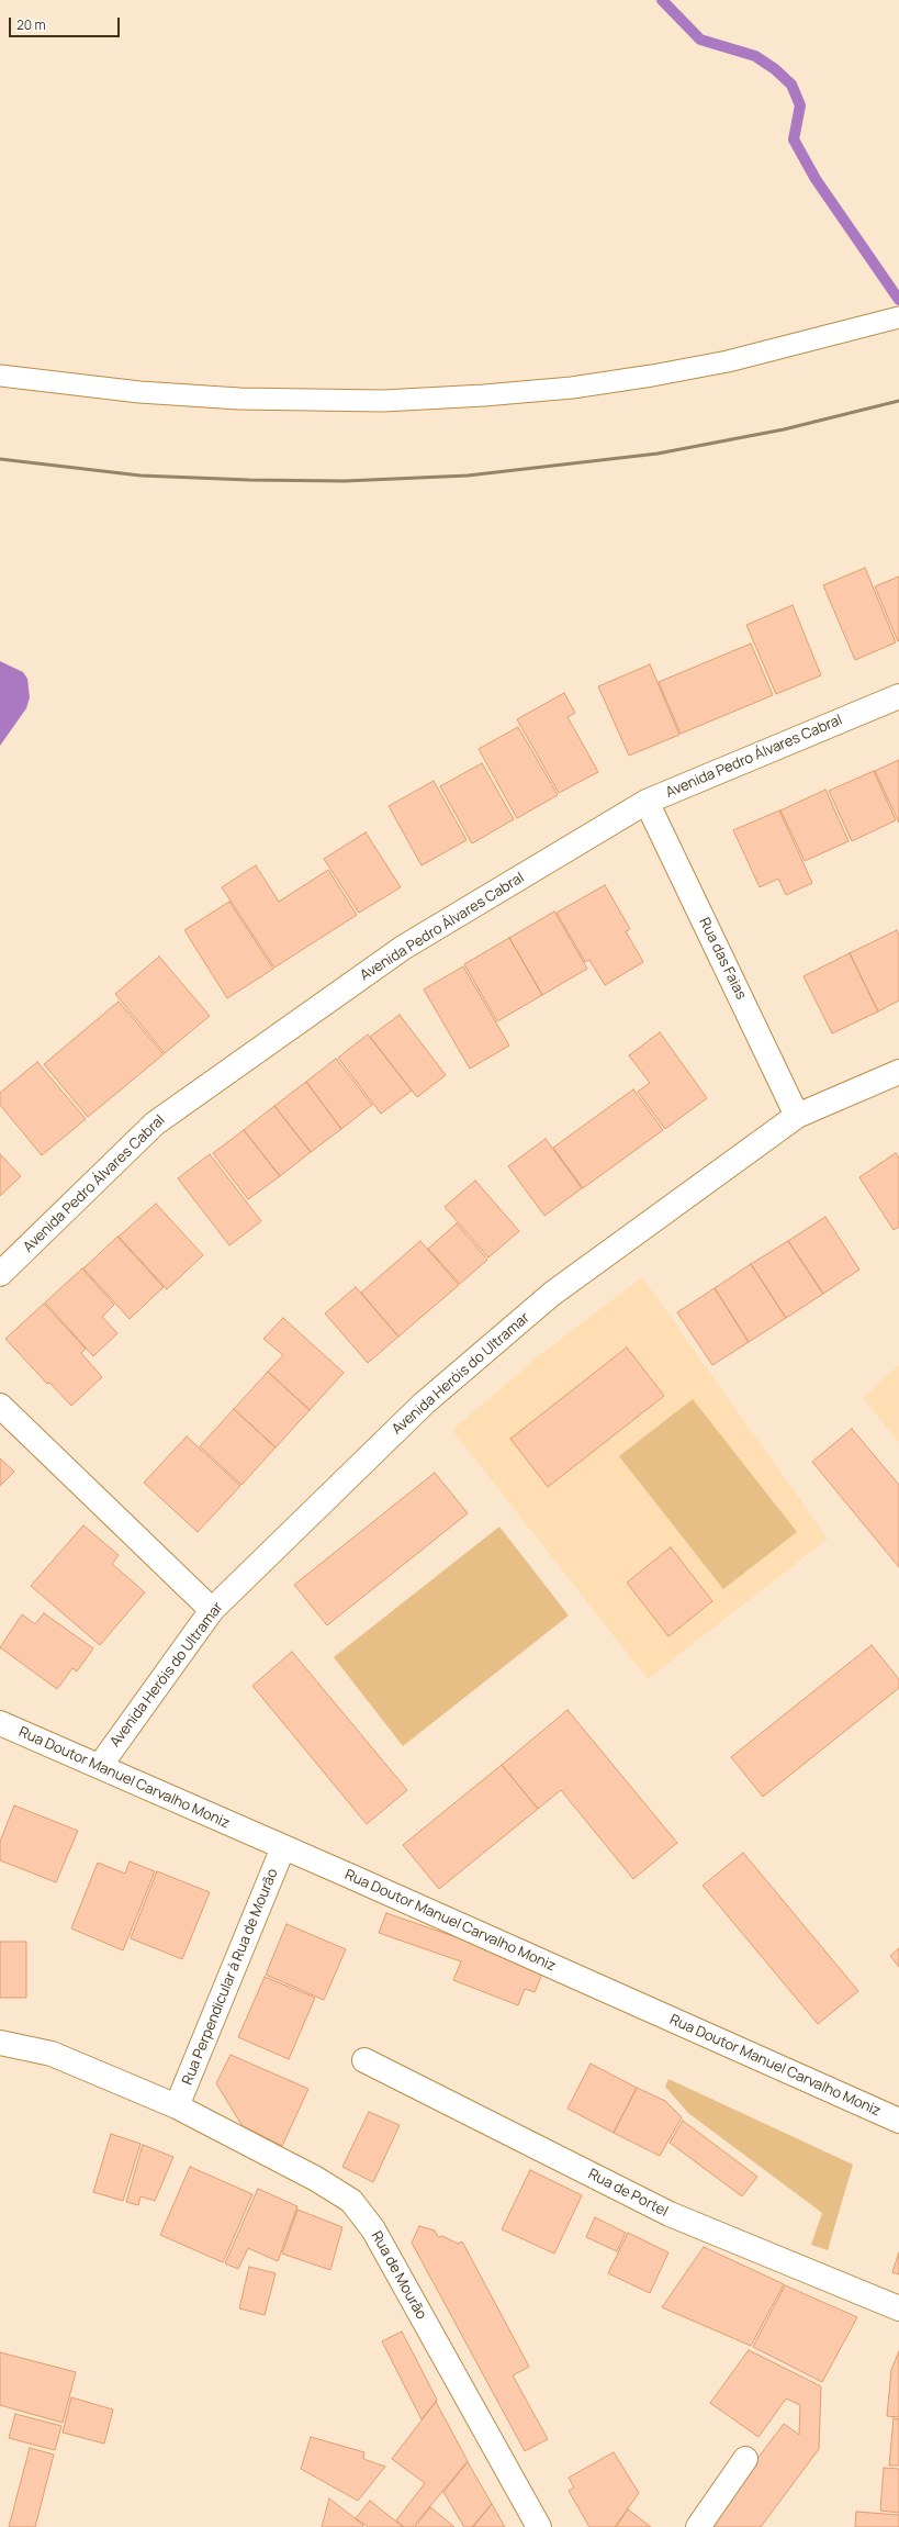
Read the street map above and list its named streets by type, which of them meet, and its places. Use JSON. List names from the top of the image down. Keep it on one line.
{"streets":{"street":["Avenida Pedro Álvares Cabral","Rua das Faias","Avenida Heróis do Ultramar","Rua Doutor Manuel Carvalho Moniz","Rua Perpendicular à Rua de Mourão","Rua de Portel","Rua de Mourão"]},"crossings":[["Avenida Pedro Álvares Cabral","Rua das Faias"],["Rua das Faias","Avenida Heróis do Ultramar"],["Avenida Heróis do Ultramar","Rua Doutor Manuel Carvalho Moniz"],["Rua Doutor Manuel Carvalho Moniz","Rua Perpendicular à Rua de Mourão"],["Rua Perpendicular à Rua de Mourão","Rua de Mourão"]],"scale_bar":"20 m"}
